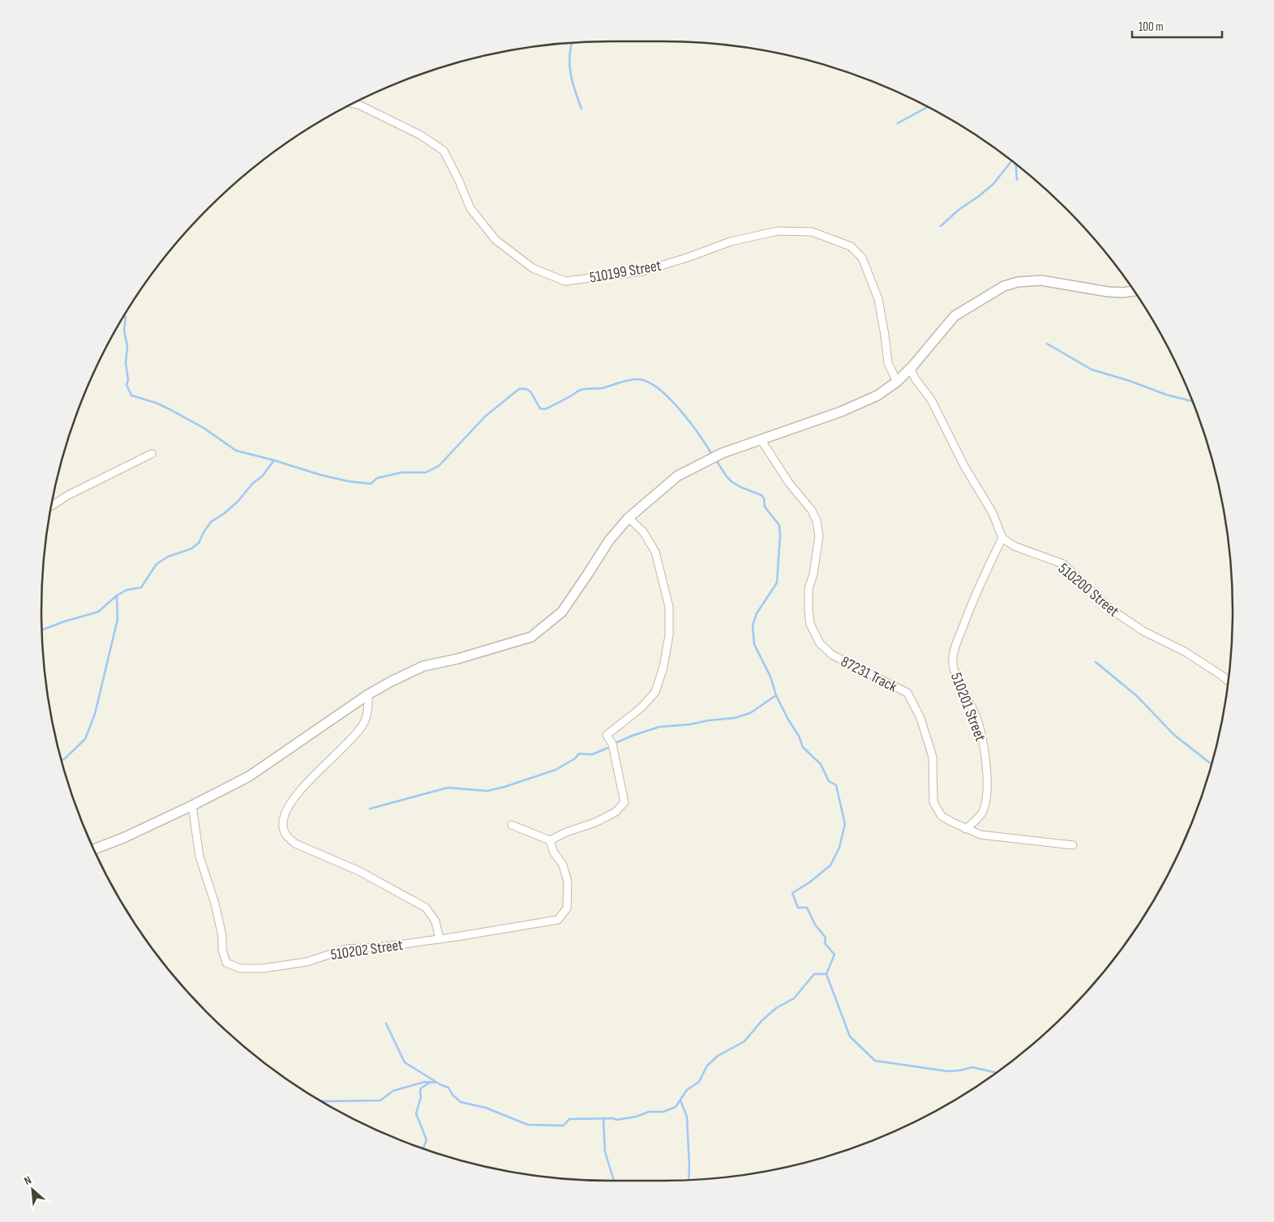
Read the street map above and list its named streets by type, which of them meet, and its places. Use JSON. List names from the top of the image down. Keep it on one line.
{"streets":{"street":["510199 Street","510200 Street","87231 Track","510201 Street","510202 Street"]},"crossings":[["510200 Street","510201 Street"],["87231 Track","510201 Street"]],"scale_bar":"100 m","north":"top left"}
